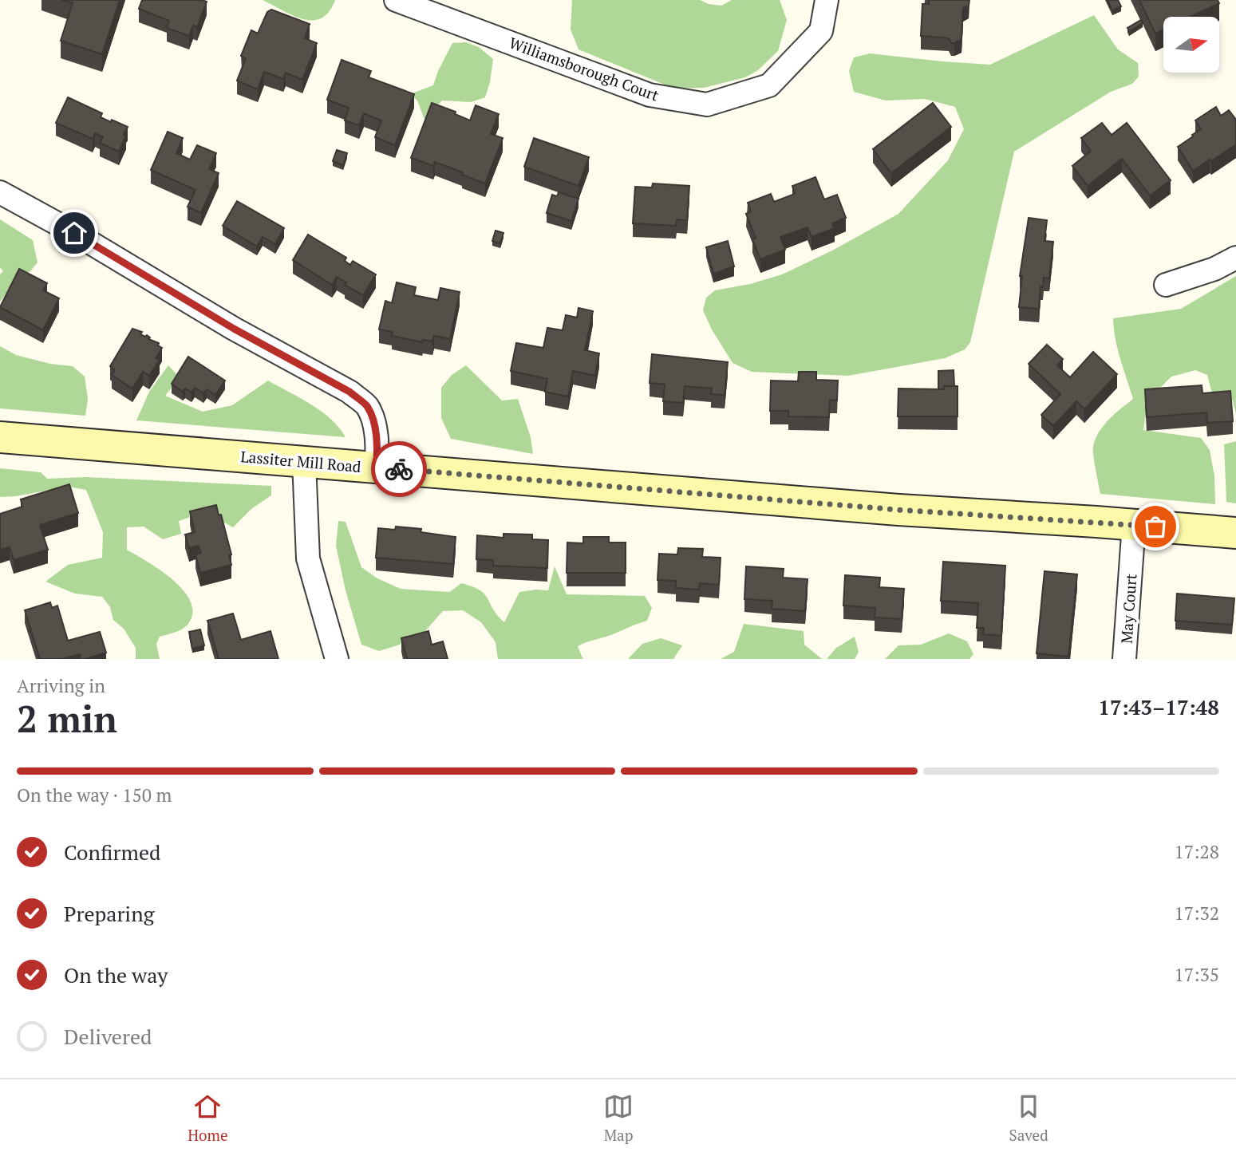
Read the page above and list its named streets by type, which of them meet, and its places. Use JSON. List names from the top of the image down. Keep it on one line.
{"streets":{"main road":["Lassiter Mill Road"],"street":["Williamsborough Court","May Court"]},"crossings":[["Lassiter Mill Road","May Court"]],"north":"right","page":{"heading":["2 min","Arriving in","17:43–17:48"],"bar":"On the way · 150 m","list":[["Confirmed","17:28"],["Preparing","17:32"],["On the way","17:35"],"Delivered"],"tabs":["Home","Map","Saved"]}}
